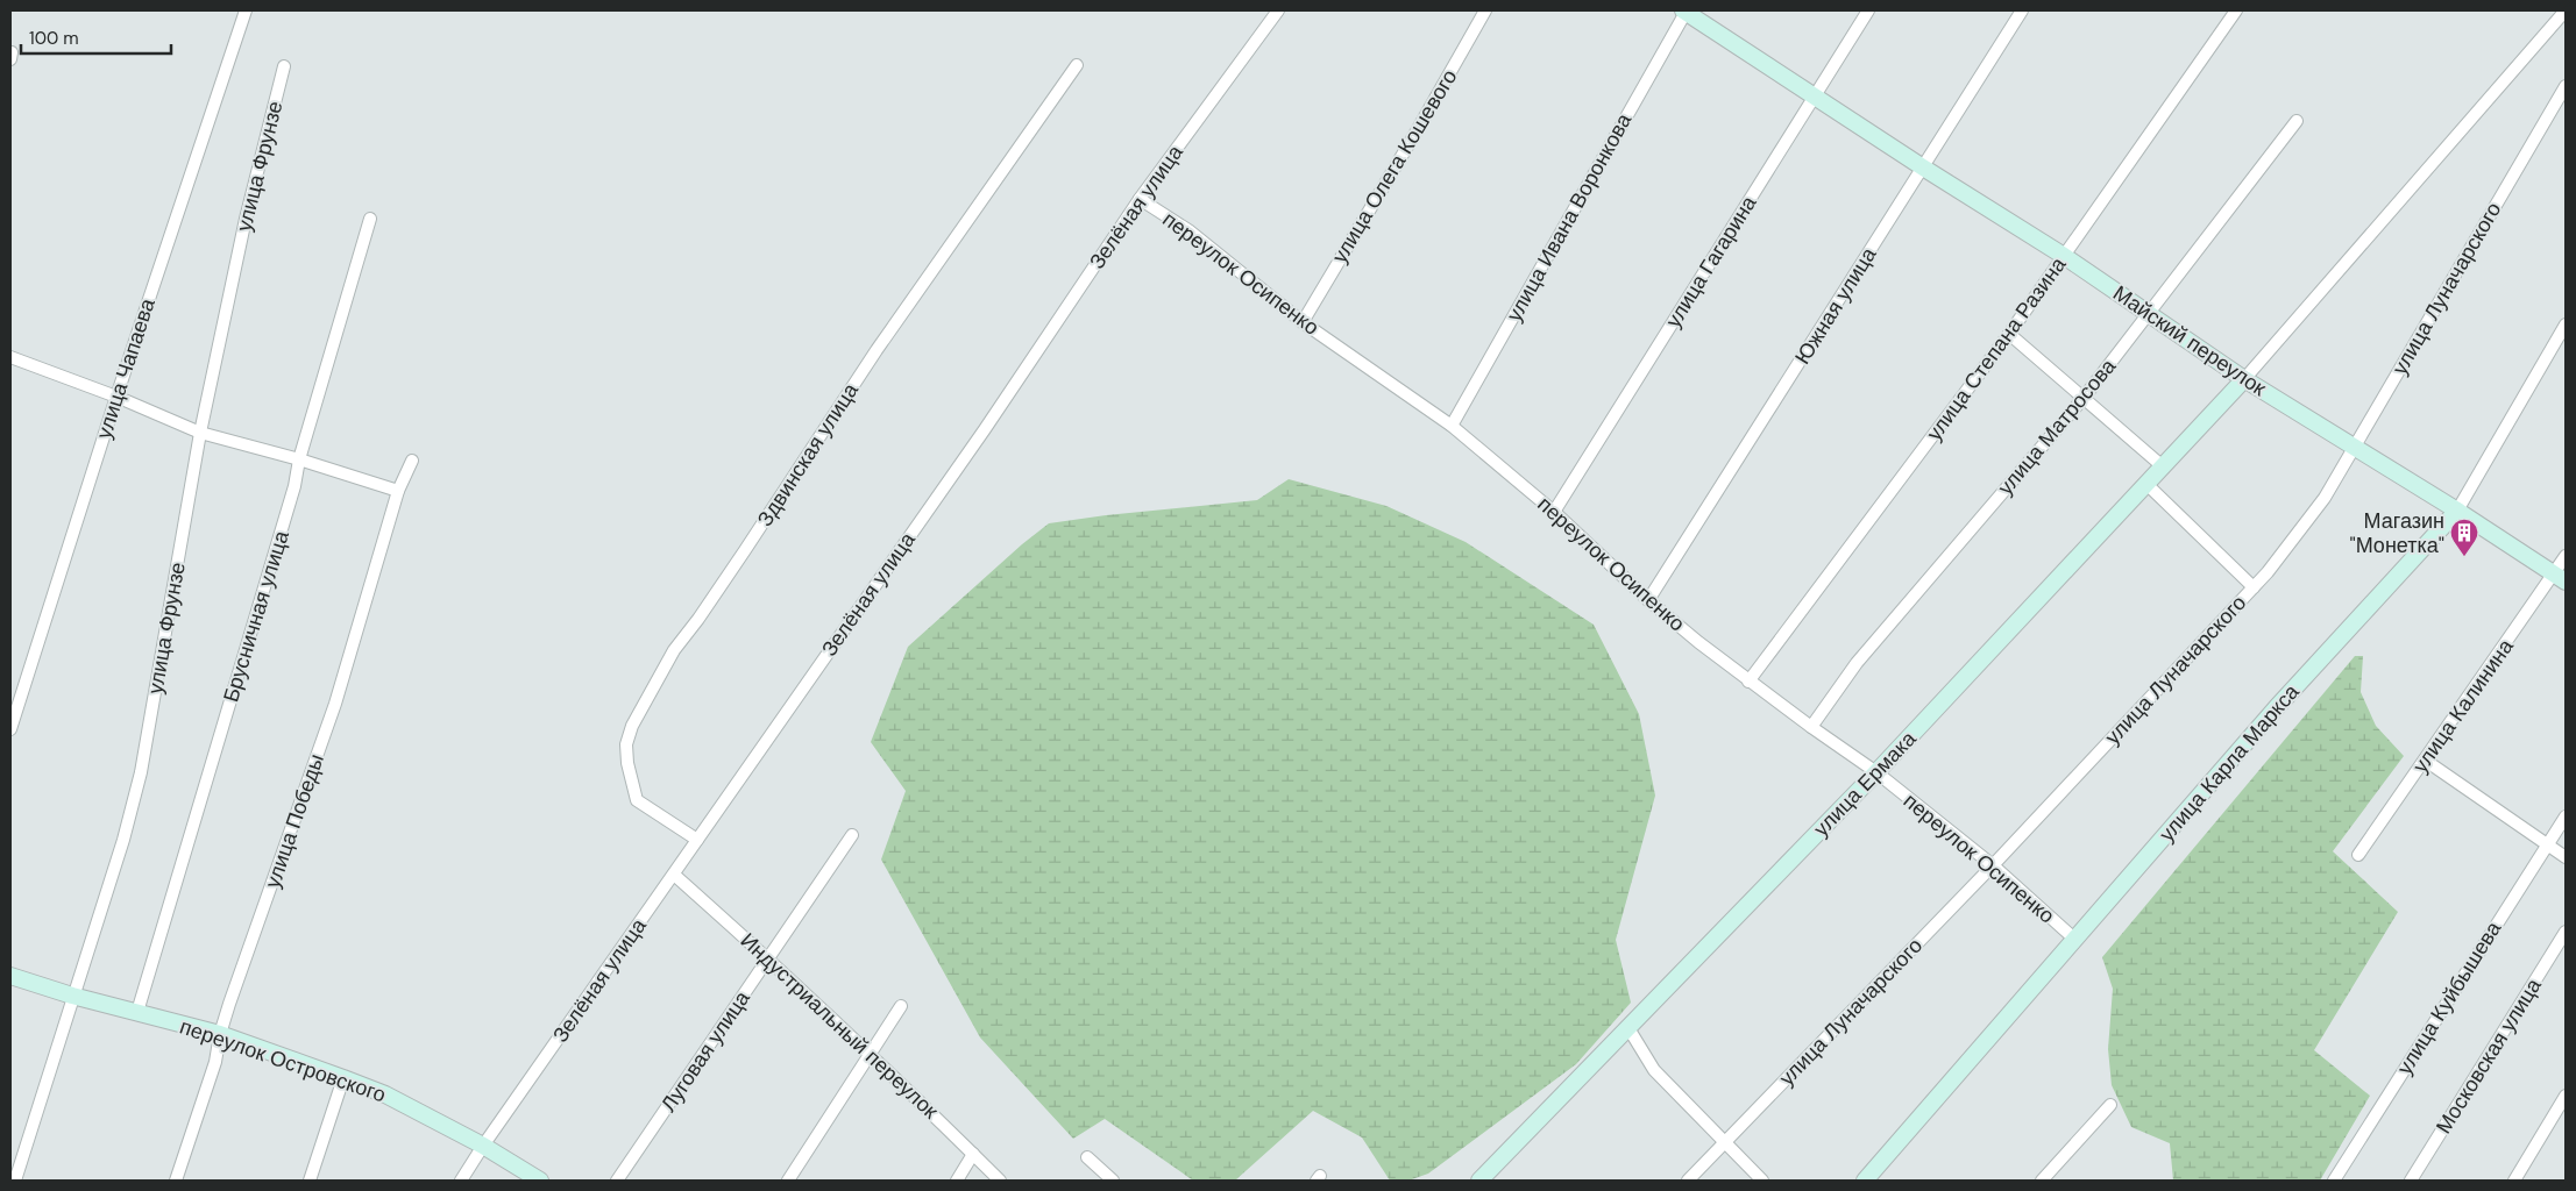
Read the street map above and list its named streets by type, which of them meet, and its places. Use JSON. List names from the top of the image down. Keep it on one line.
{"streets":{"main road":["Майский переулок","улица Карла Маркса","улица Ермака","переулок Островского"],"street":["улица Фрунзе","улица Олега Кошевого","Зелёная улица","улица Ивана Воронкова","улица Гагарина","переулок Осипенко","улица Луначарского","Южная улица","улица Степана Разина","улица Чапаева","улица Матросова","Здвинская улица","Брусничная улица","улица Калинина","улица Победы","улица Куйбышева","Индустриальный переулок","Луговая улица","Московская улица"]},"crossings":[["улица Фрунзе","переулок Островского"],["улица Олега Кошевого","переулок Осипенко"],["Зелёная улица","переулок Осипенко"],["Зелёная улица","Здвинская улица"],["Зелёная улица","Индустриальный переулок"],["Зелёная улица","переулок Островского"],["улица Ивана Воронкова","переулок Осипенко"],["улица Ивана Воронкова","Майский переулок"],["улица Гагарина","переулок Осипенко"],["улица Гагарина","Майский переулок"],["переулок Осипенко","улица Луначарского"],["переулок Осипенко","Южная улица"],["переулок Осипенко","улица Степана Разина"],["переулок Осипенко","улица Матросова"],["переулок Осипенко","улица Карла Маркса"],["переулок Осипенко","улица Ермака"],["улица Луначарского","Майский переулок"],["Южная улица","Майский переулок"],["Майский переулок","улица Степана Разина"],["Майский переулок","улица Матросова"],["Майский переулок","улица Калинина"],["Майский переулок","улица Карла Маркса"],["Майский переулок","улица Ермака"],["Брусничная улица","переулок Островского"],["улица Победы","переулок Островского"],["Индустриальный переулок","Луговая улица"]],"places":{"building":["Магазин \"Монетка\""]},"scale_bar":"100 m"}
